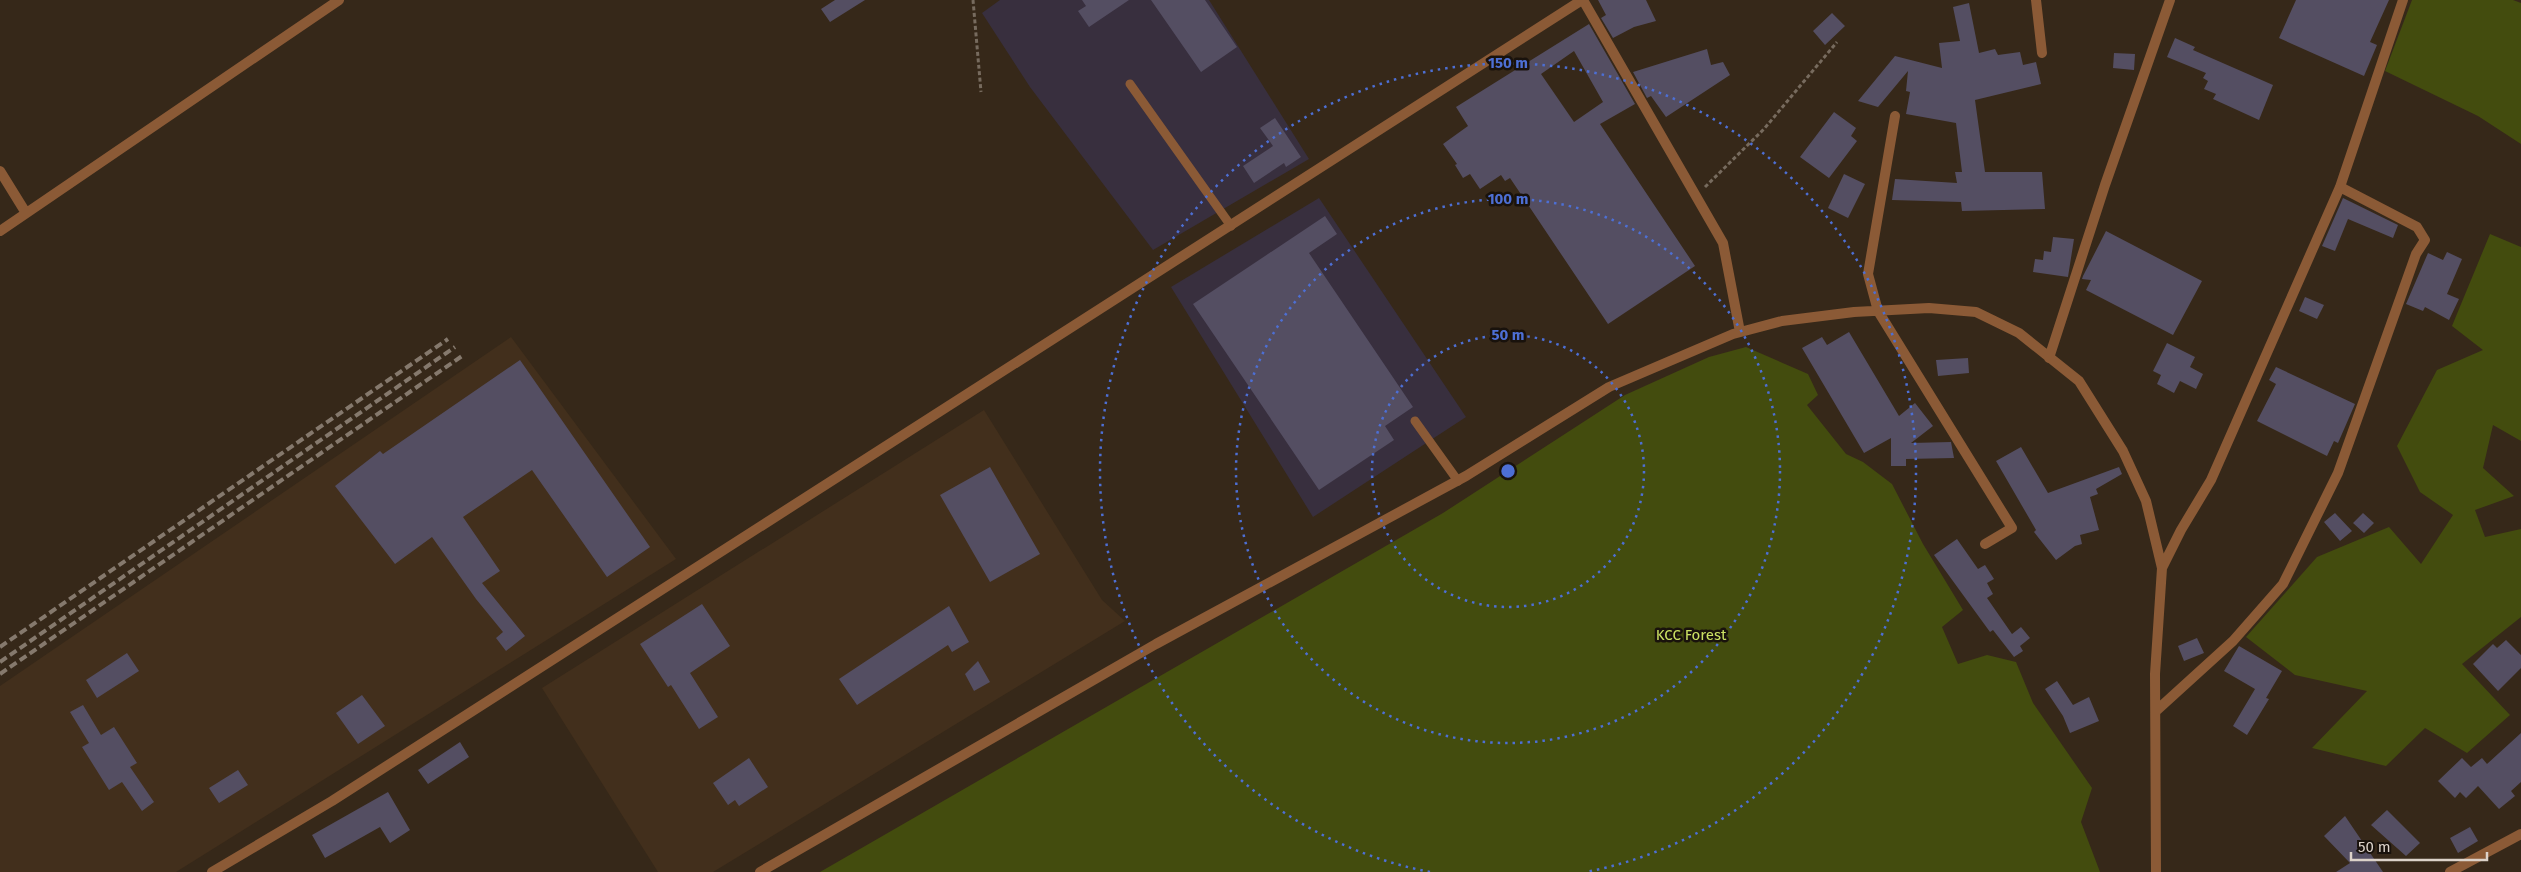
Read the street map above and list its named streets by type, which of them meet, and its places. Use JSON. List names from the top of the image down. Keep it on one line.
{"parks":["KCC Forest"],"scale_bar":"50 m","rings":["150 m","100 m","50 m"]}
